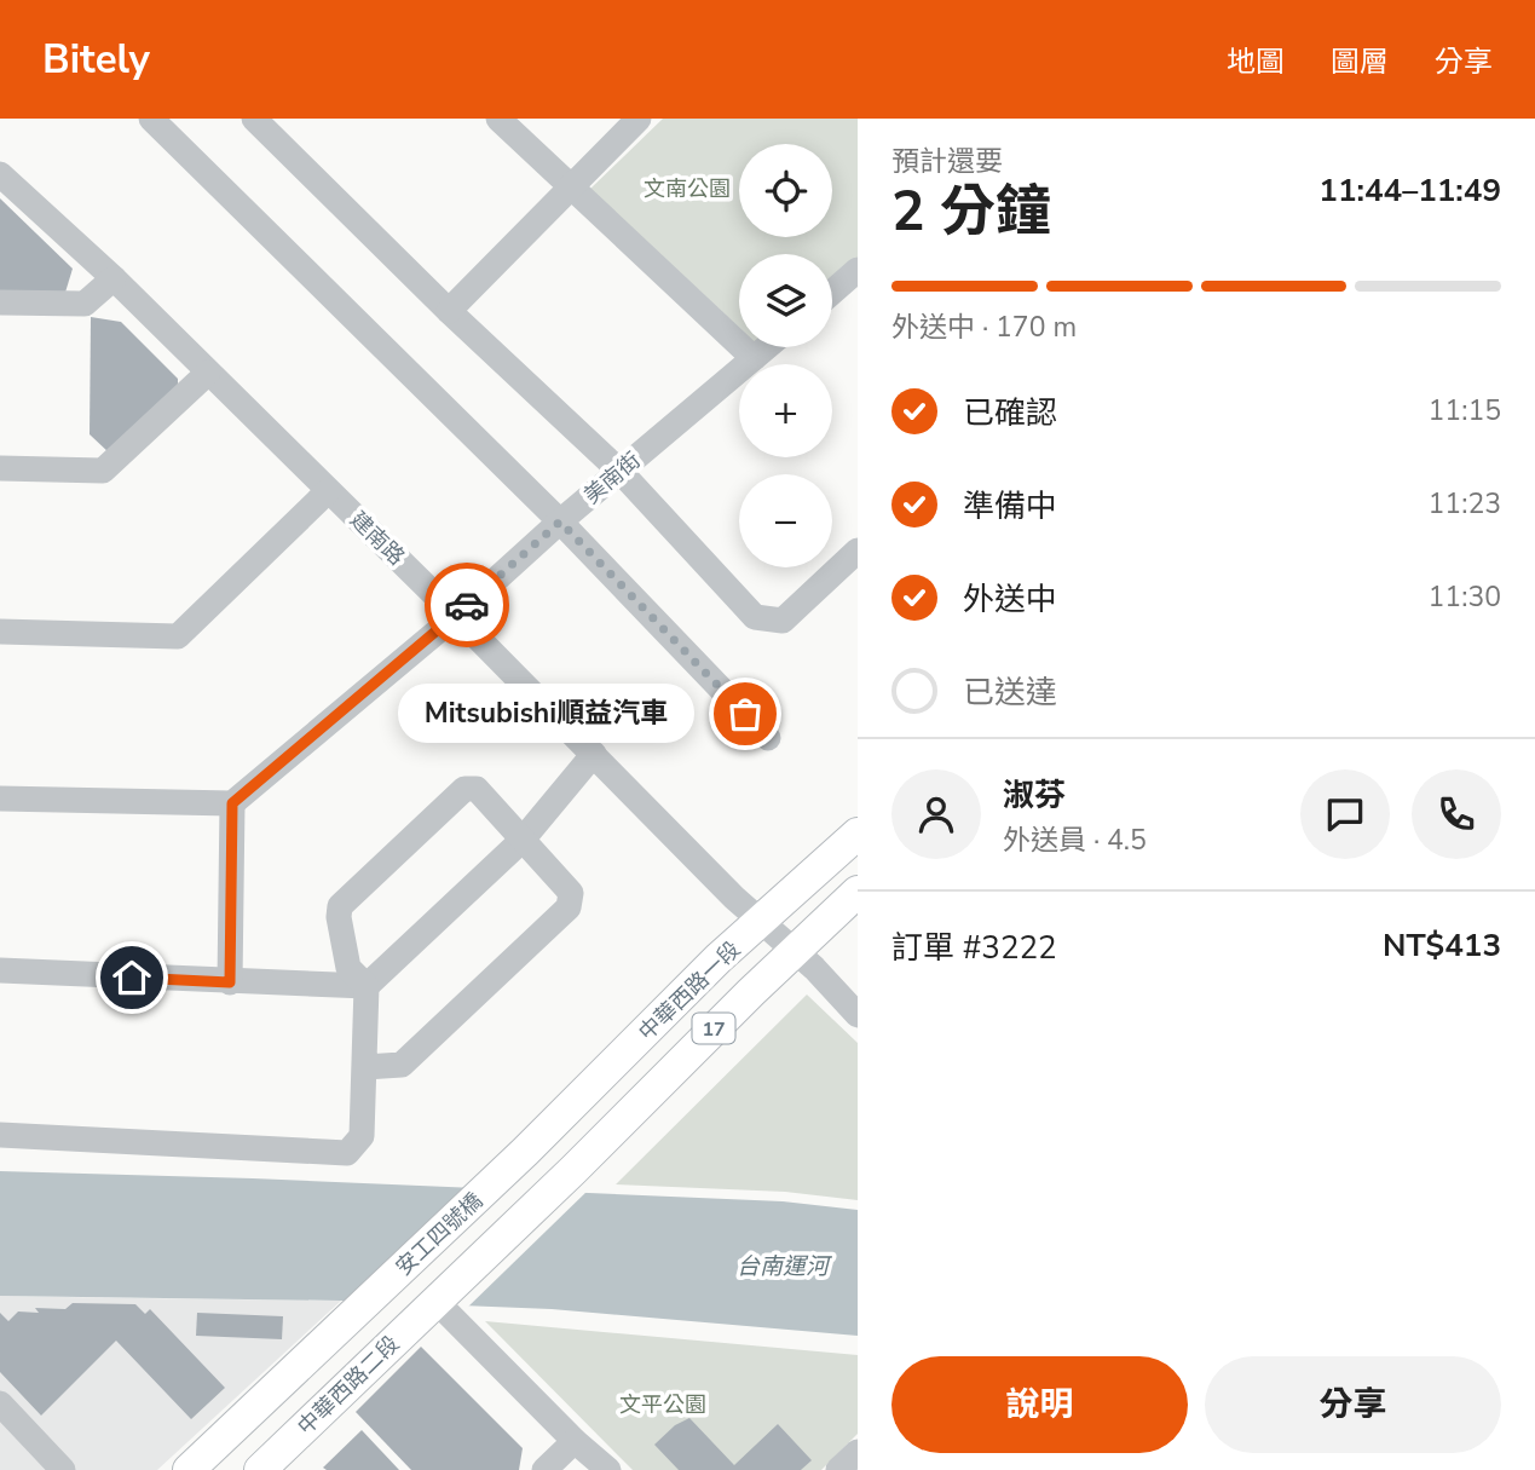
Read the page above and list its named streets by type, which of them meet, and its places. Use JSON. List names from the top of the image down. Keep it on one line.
{"streets":{"main road":["中華西路一段","17","安工四號橋","中華西路二段"],"street":["美南街","建南路"]},"crossings":[["美南街","建南路"],["建南路","中華西路一段"],["中華西路一段","安工四號橋"],["中華西路一段","中華西路二段"]],"water":["台南運河"],"parks":["文南公園","文平公園"],"places":["Mitsubishi順益汽車"],"page":{"header":"Bitely","nav":["地圖","圖層","分享"],"heading":["2 分鐘","預計還要","11:44–11:49"],"panel":["淑芬","外送員 · 4.5","訂單 #3222","NT$413"],"map_buttons":["+","−"],"bar":"外送中 · 170 m","list":[["已確認","11:15"],["準備中","11:23"],["外送中","11:30"],"已送達"],"bubble":"Mitsubishi順益汽車","buttons":["說明","分享"]}}
